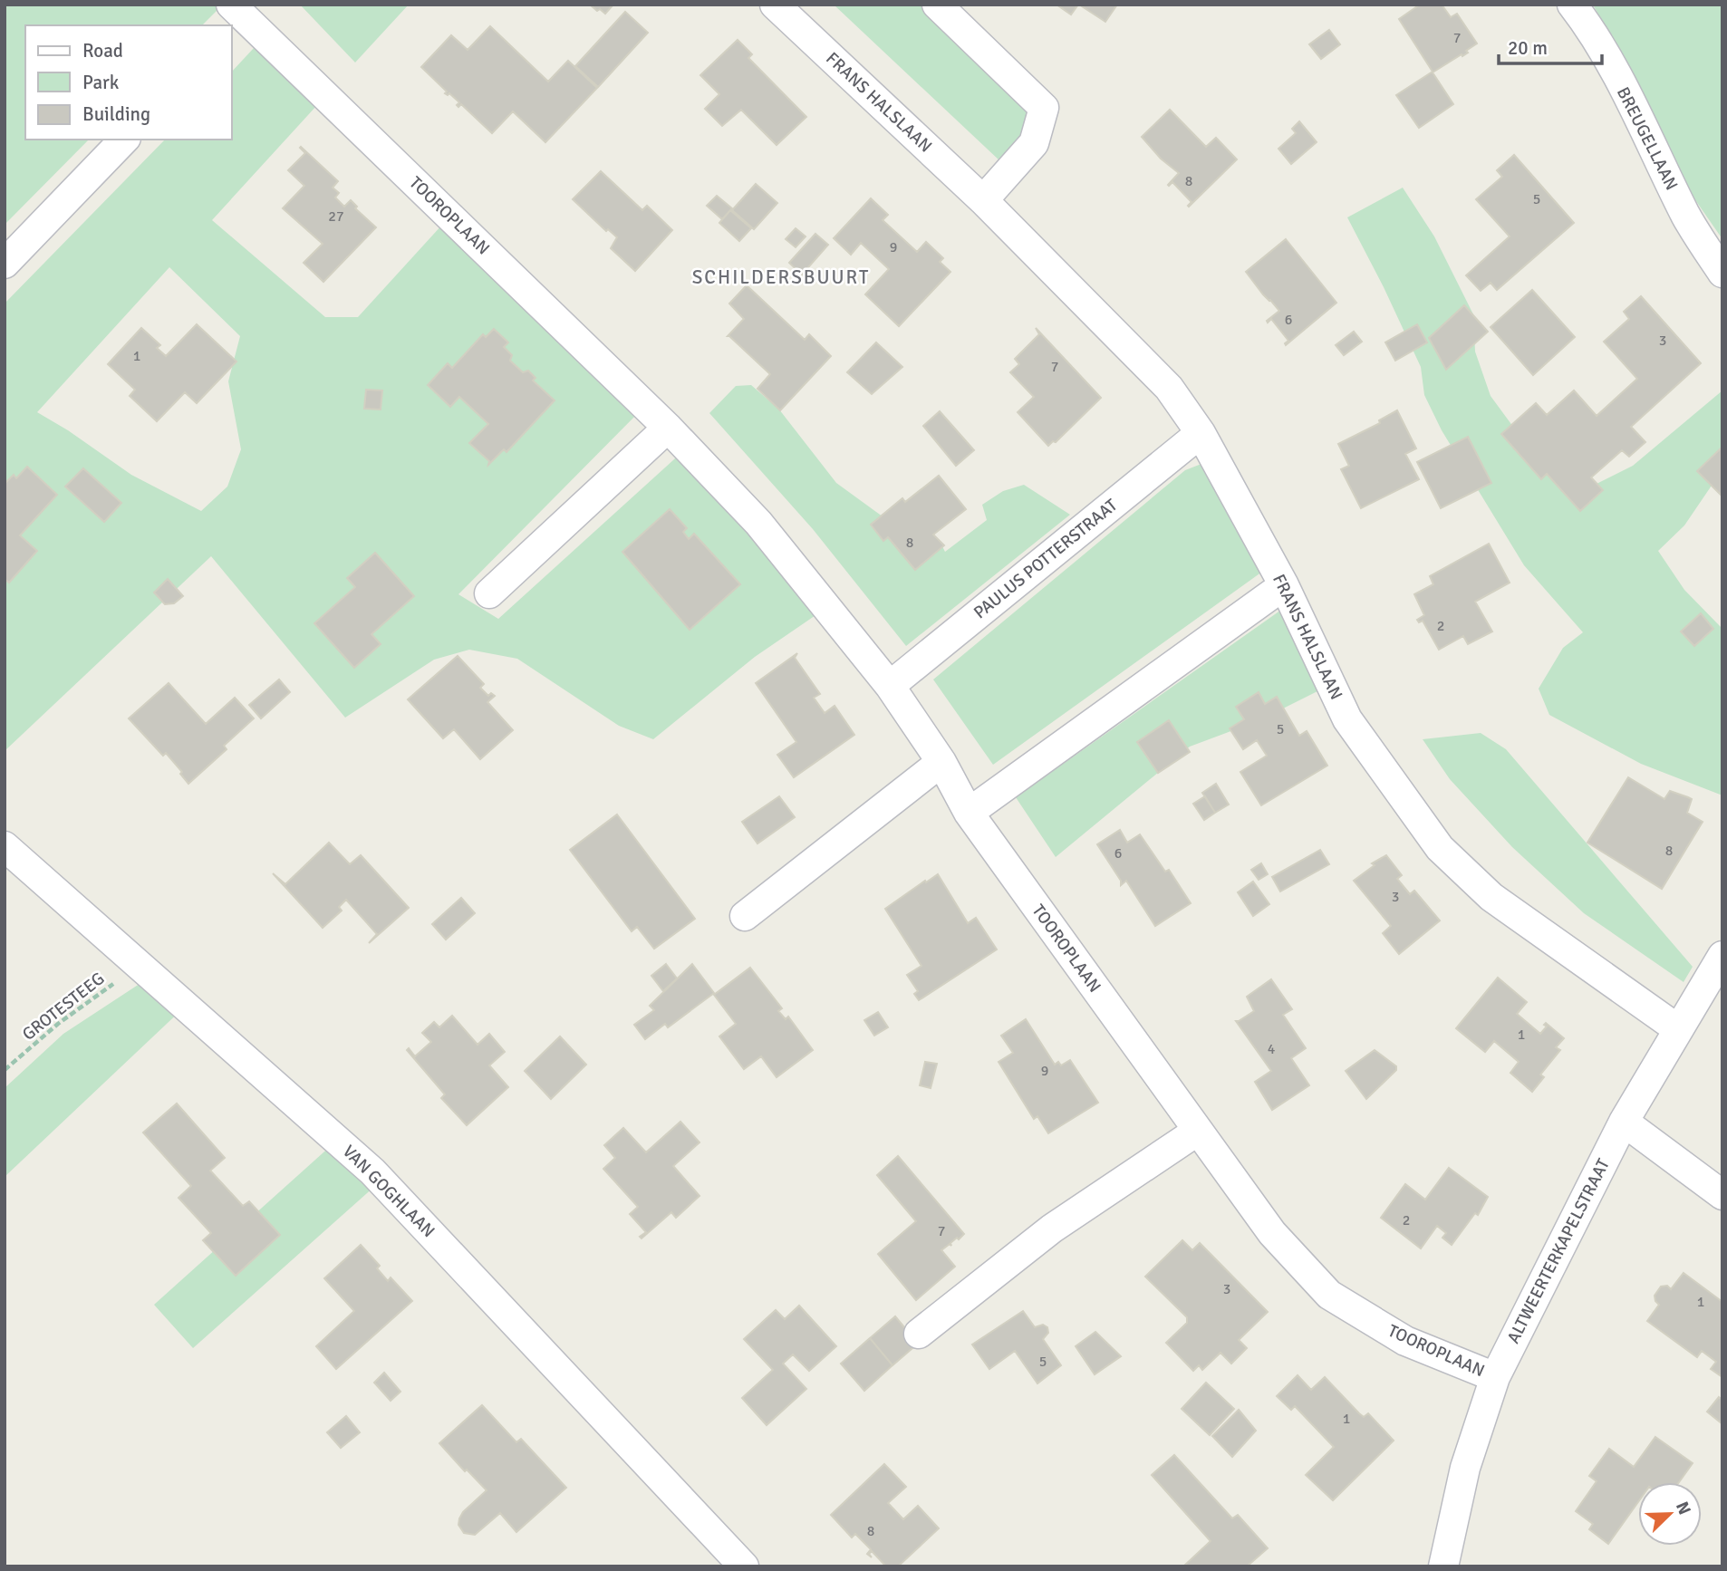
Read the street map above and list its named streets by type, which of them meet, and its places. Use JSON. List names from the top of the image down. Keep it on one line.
{"streets":{"street":["FRANS HALSLAAN","BREUGELLAAN","TOOROPLAAN","PAULUS POTTERSTRAAT","VAN GOGHLAAN","ALTWEERTERKAPELSTRAAT"],"path":["GROTESTEEG"]},"crossings":[["FRANS HALSLAAN","PAULUS POTTERSTRAAT"],["FRANS HALSLAAN","ALTWEERTERKAPELSTRAAT"],["TOOROPLAAN","PAULUS POTTERSTRAAT"],["TOOROPLAAN","ALTWEERTERKAPELSTRAAT"],["GROTESTEEG","VAN GOGHLAAN"]],"districts":["SCHILDERSBUURT"],"house_numbers":["7","8","5","27","9","6","3","1","7","8","2","5","8","6","3","1","4","9","2","7","3","1","5","1","8"],"legend":["Road","Park","Building"],"scale_bar":"20 m","north":"top right"}
